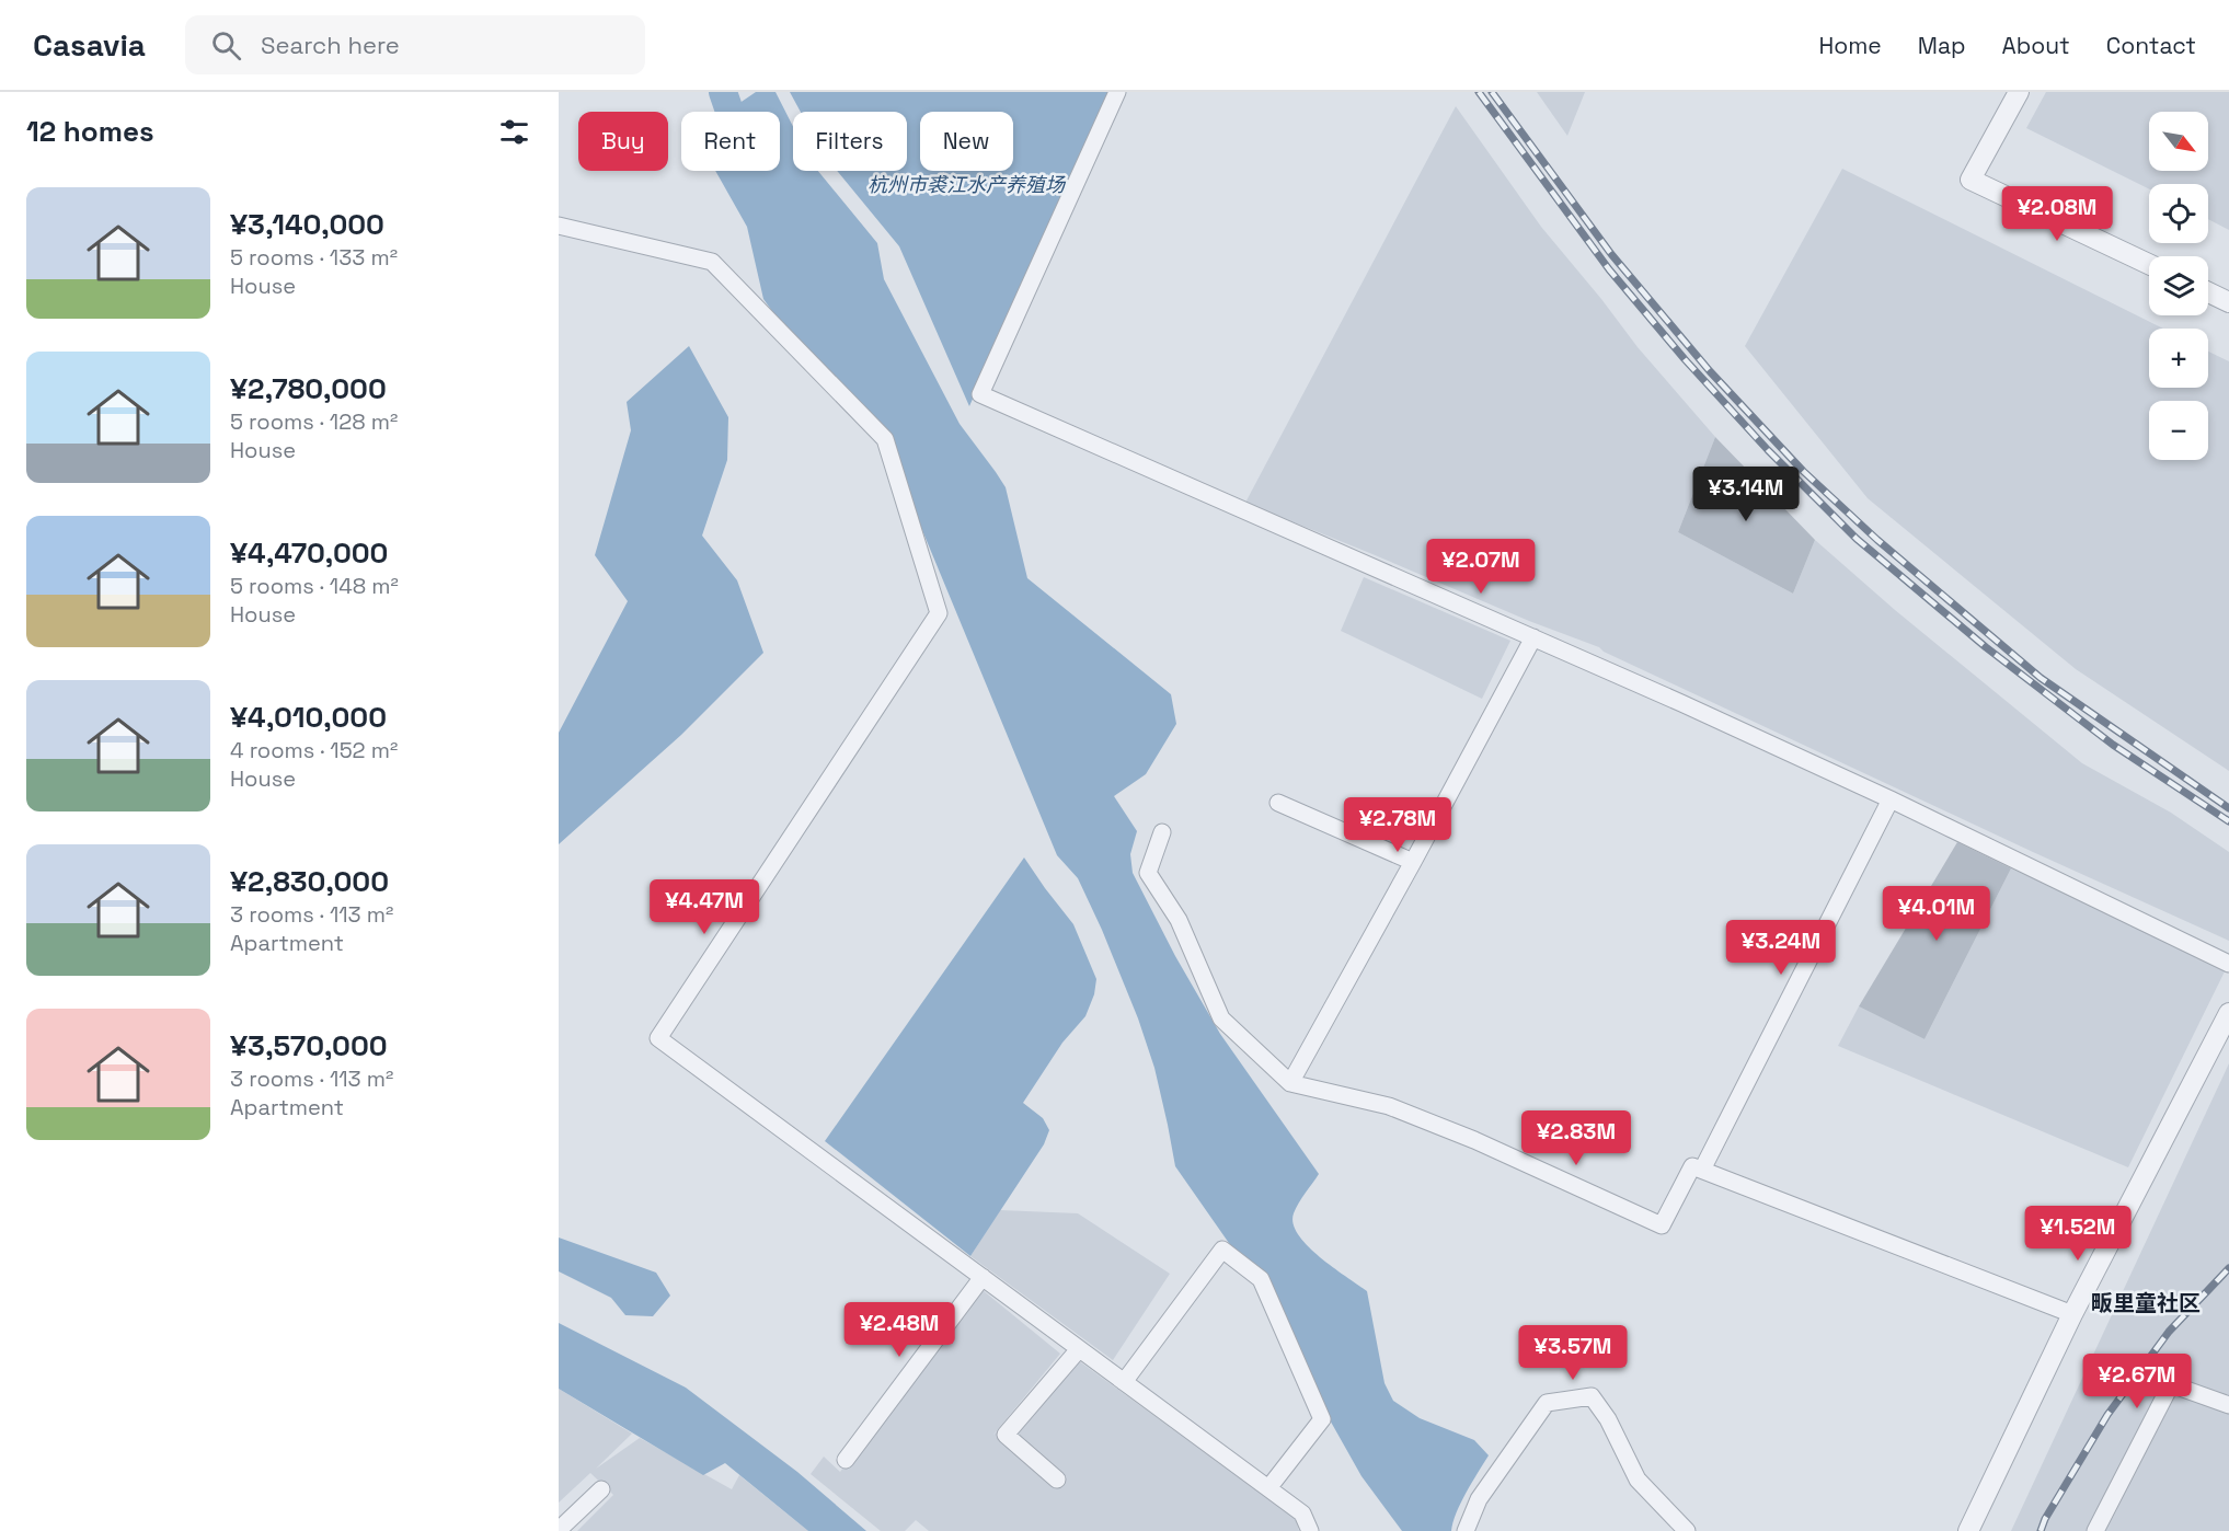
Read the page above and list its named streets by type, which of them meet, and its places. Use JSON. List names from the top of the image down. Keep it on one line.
{"districts":["畈里童社区"],"water":["杭州市裘江水产养殖场"],"north":"bottom right","page":{"header":"Casavia","search":"Search here","nav":["Home","Map","About","Contact"],"heading":"12 homes","map_buttons":["+","−"],"chip":["Buy","Rent","Filters","New"],"list":[{"name":"¥3,140,000","note":"5 rooms · 133 m² · House"},{"name":"¥2,780,000","note":"5 rooms · 128 m² · House"},{"name":"¥4,470,000","note":"5 rooms · 148 m² · House"},{"name":"¥4,010,000","note":"4 rooms · 152 m² · House"},{"name":"¥2,830,000","note":"3 rooms · 113 m² · Apartment"},{"name":"¥3,570,000","note":"3 rooms · 113 m² · Apartment"}],"price":["¥2.08M","¥3.14M","¥2.07M","¥2.78M","¥4.47M","¥4.01M","¥3.24M","¥2.83M","¥1.52M","¥2.48M","¥3.57M","¥2.67M"]}}
